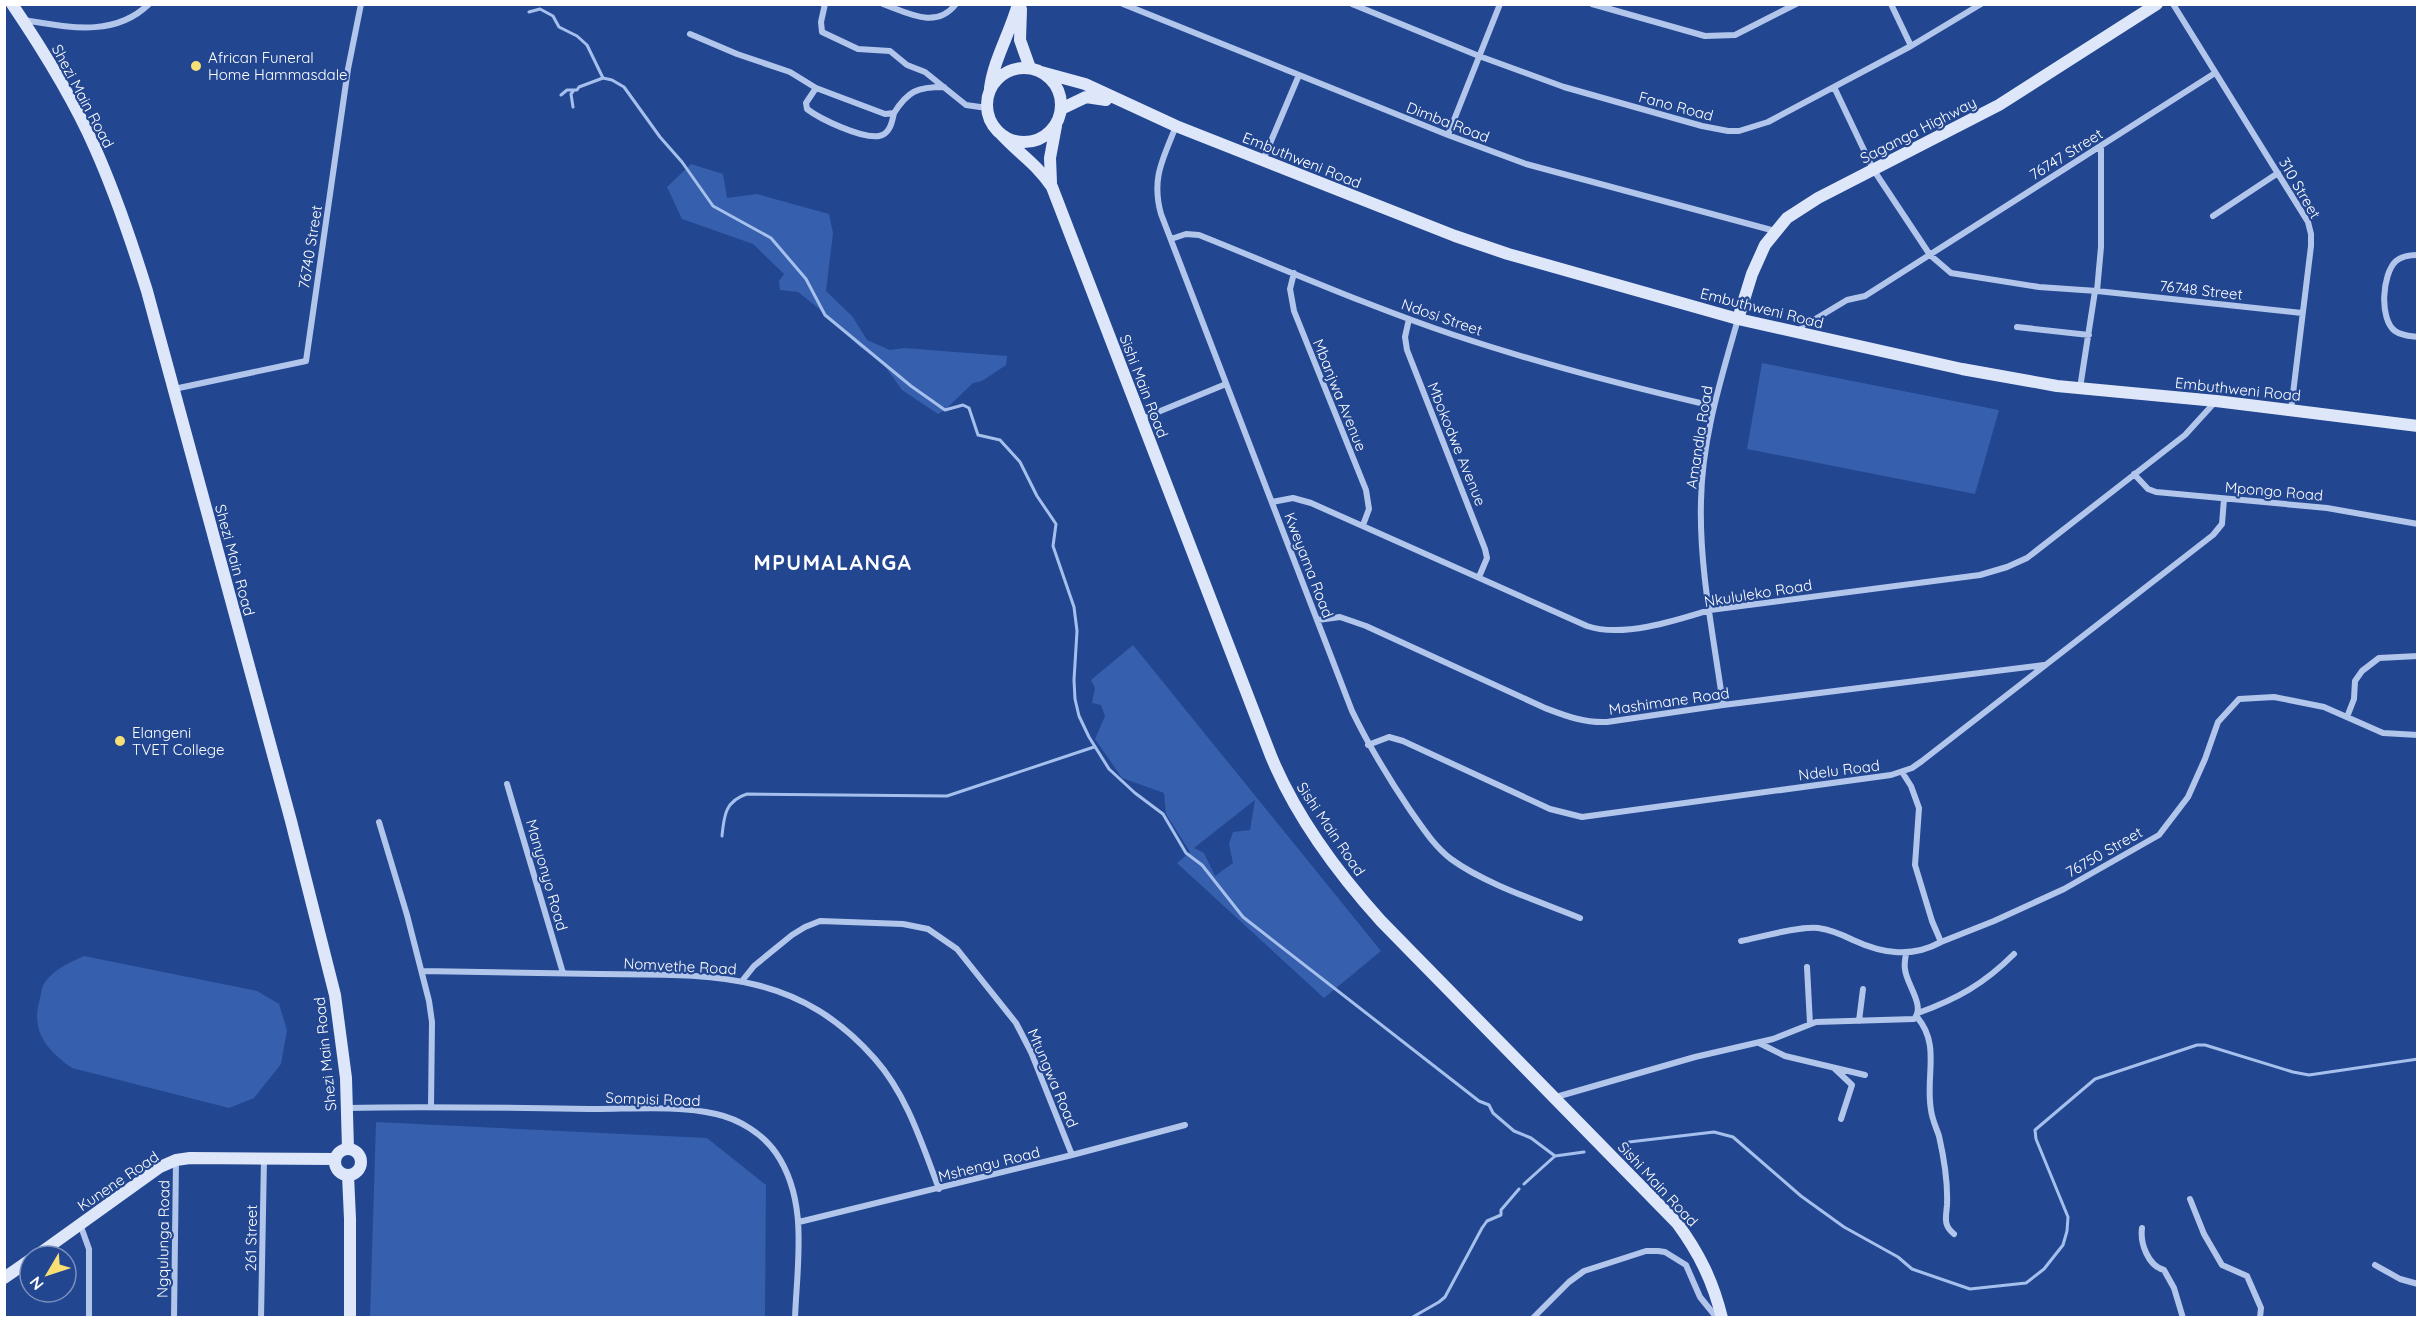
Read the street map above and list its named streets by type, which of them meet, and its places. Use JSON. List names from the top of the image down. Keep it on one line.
{"streets":{"street":["Shezi Main Road","Fano Road","Dimba Road","Saganga Highway","76747 Street","Embuthweni Road","310 Street","76740 Street","76748 Street","Ndosi Street","Sishi Main Road","Mbanjwa Avenue","Amandla Road","Mbokodwe Avenue","Mpongo Road","Kweyama Road","Nkululeko Road","Mashimane Road","Ndelu Road","76750 Street","Manyonyo Road","Nomvethe Road","Mtungwa Road","Sompisi Road","Mshengu Road","Kunene Road","261 Street","Ngqulunga Road"]},"crossings":[["Shezi Main Road","76740 Street"],["Shezi Main Road","Sompisi Road"],["Shezi Main Road","Kunene Road"],["Dimba Road","Saganga Highway"],["Saganga Highway","Embuthweni Road"],["Saganga Highway","Amandla Road"],["76747 Street","Embuthweni Road"],["76747 Street","310 Street"],["76747 Street","76748 Street"],["Embuthweni Road","310 Street"],["Embuthweni Road","Sishi Main Road"],["Embuthweni Road","Amandla Road"],["Embuthweni Road","Kweyama Road"],["Embuthweni Road","Nkululeko Road"],["310 Street","76748 Street"],["Ndosi Street","Mbanjwa Avenue"],["Ndosi Street","Amandla Road"],["Ndosi Street","Mbokodwe Avenue"],["Ndosi Street","Kweyama Road"],["Mbanjwa Avenue","Nkululeko Road"],["Amandla Road","Nkululeko Road"],["Amandla Road","Mashimane Road"],["Mbokodwe Avenue","Nkululeko Road"],["Mpongo Road","Nkululeko Road"],["Mpongo Road","Ndelu Road"],["Kweyama Road","Nkululeko Road"],["Kweyama Road","Mashimane Road"],["Kweyama Road","Ndelu Road"],["Mashimane Road","Ndelu Road"],["Manyonyo Road","Nomvethe Road"],["Nomvethe Road","Mtungwa Road"],["Nomvethe Road","Mshengu Road"],["Mtungwa Road","Mshengu Road"],["Sompisi Road","Mshengu Road"],["Kunene Road","261 Street"],["Kunene Road","Ngqulunga Road"]],"districts":["MPUMALANGA"],"places":["African Funeral Home Hammasdale","Elangeni TVET College"],"north":"bottom left"}
